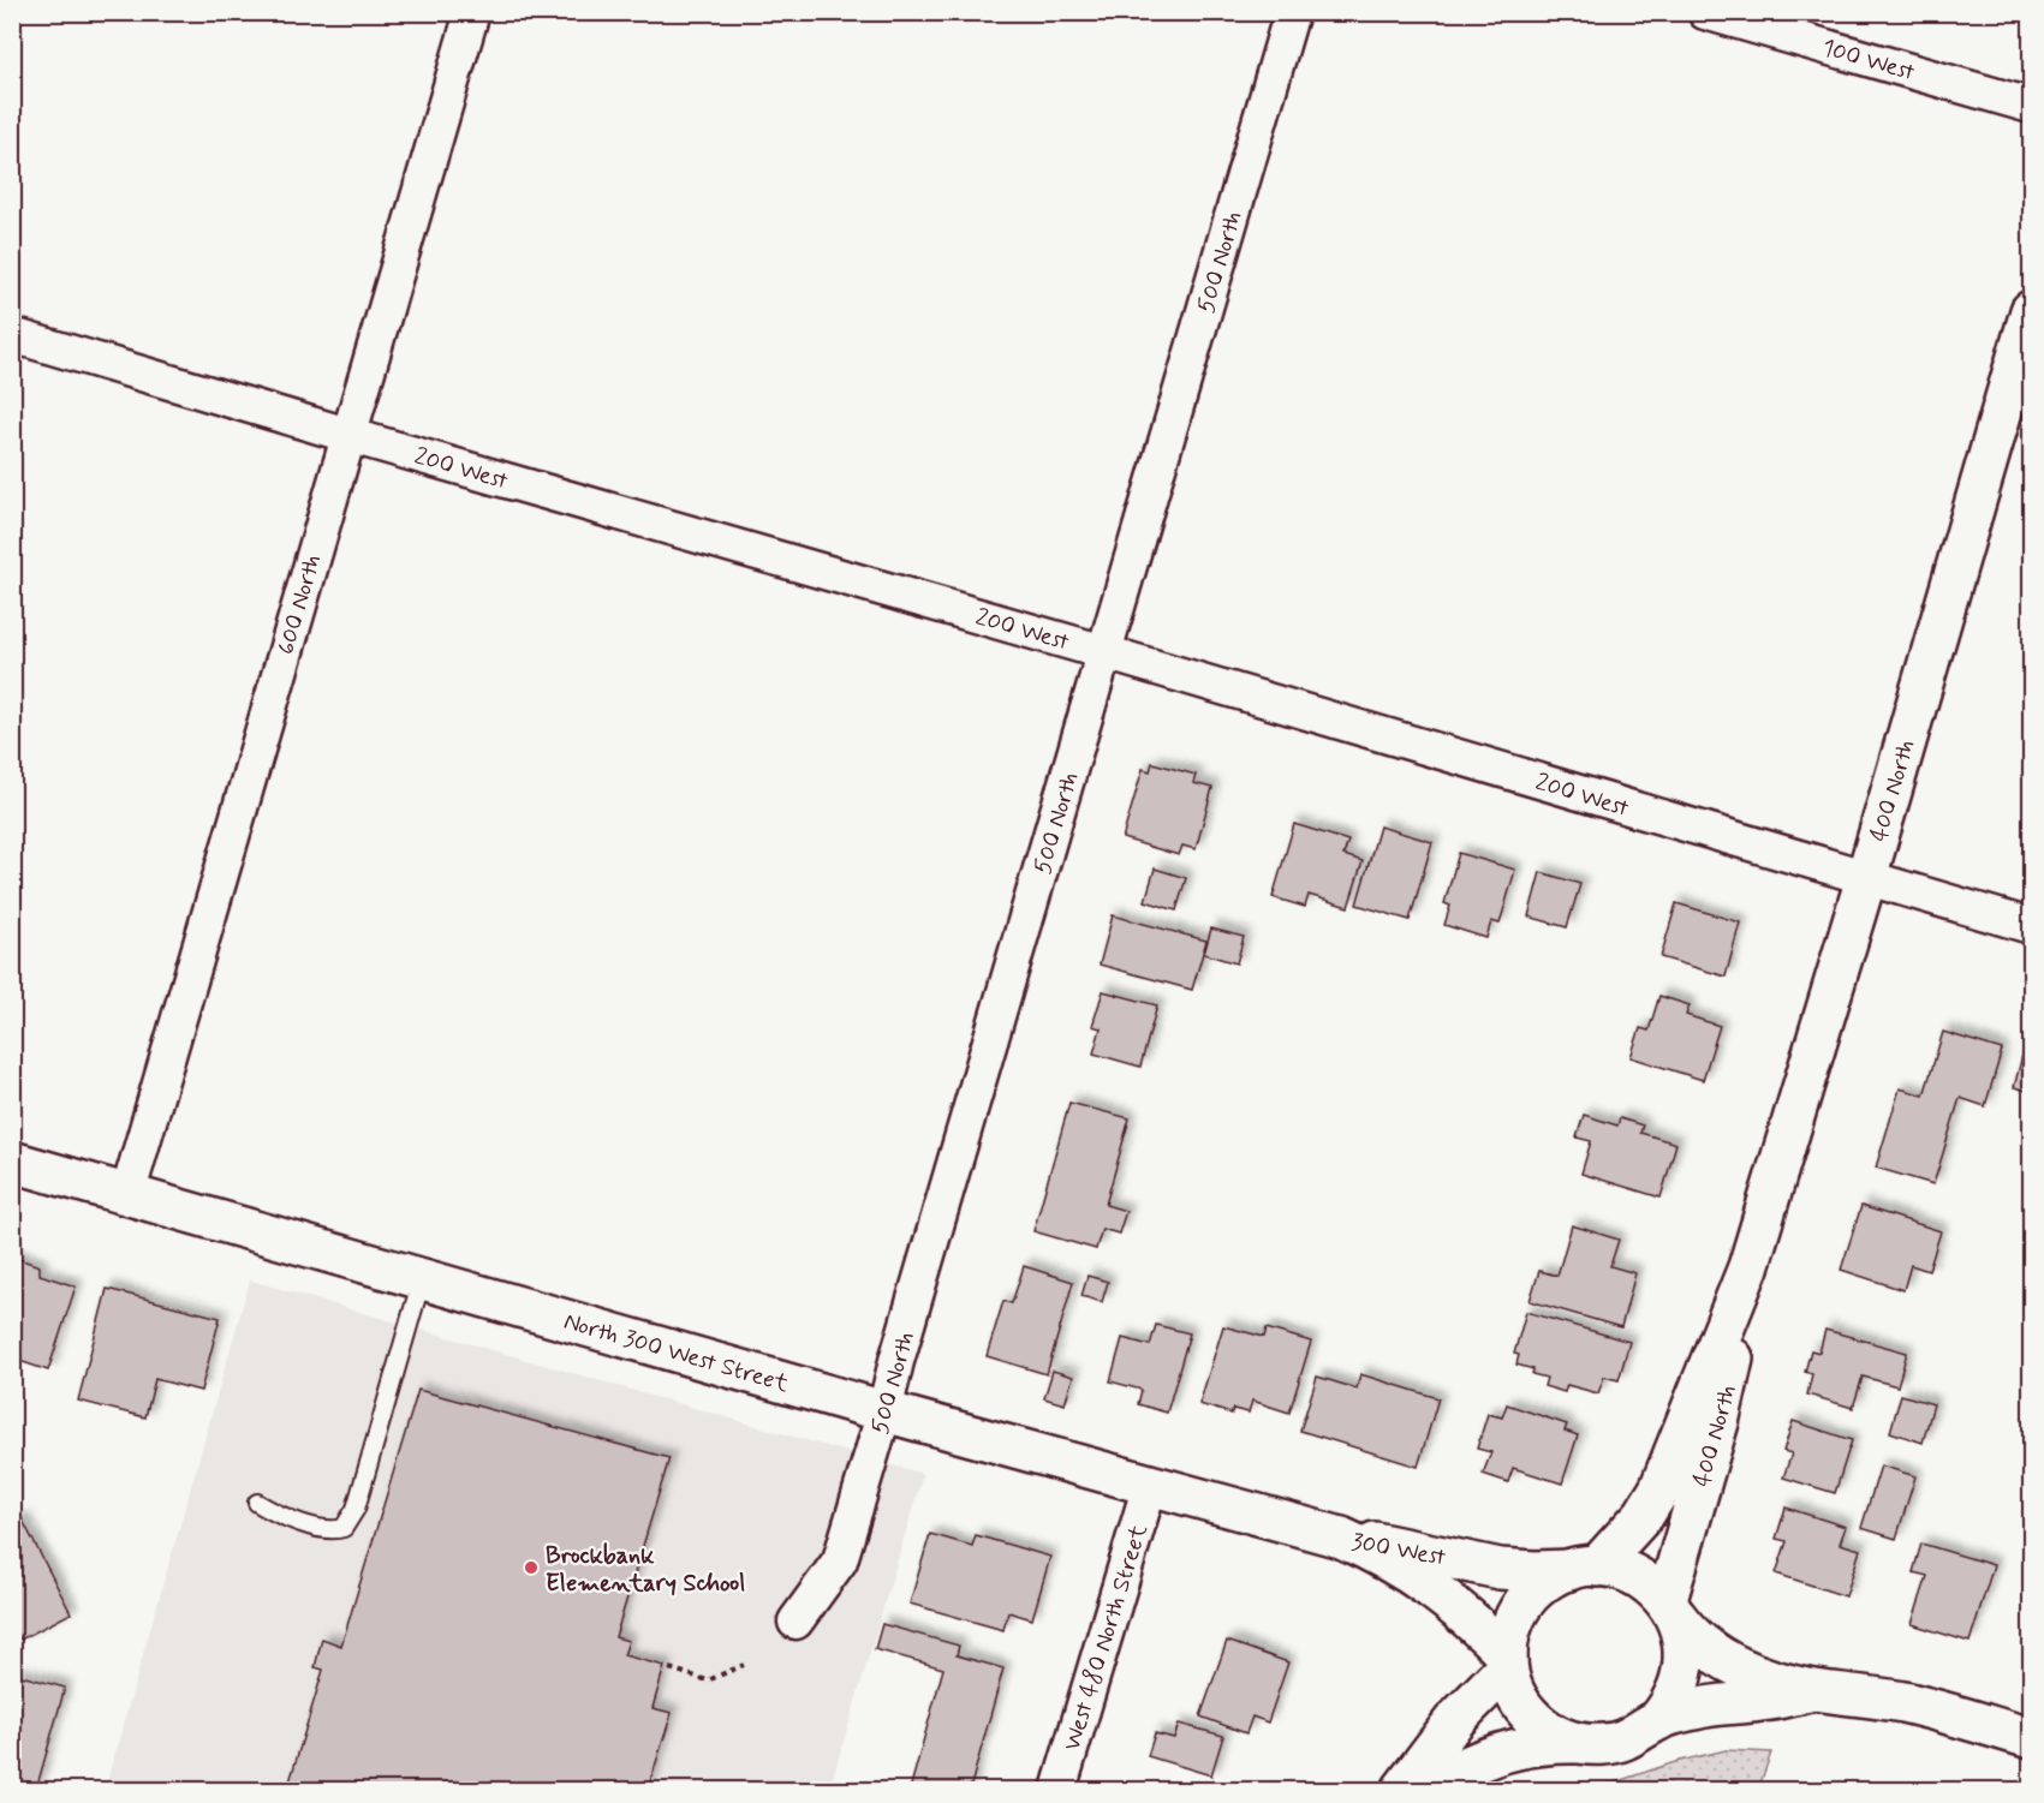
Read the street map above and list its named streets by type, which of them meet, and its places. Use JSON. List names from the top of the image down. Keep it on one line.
{"streets":{"main road":["400 North","North 300 West Street","300 West"],"street":["100 West","500 North","200 West","600 North","West 480 North Street"]},"crossings":[["500 North","200 West"],["500 North","North 300 West Street"],["200 West","600 North"],["200 West","400 North"],["600 North","North 300 West Street"],["400 North","300 West"],["North 300 West Street","300 West"],["North 300 West Street","West 480 North Street"]],"places":["Brockbank Elementary School"]}
